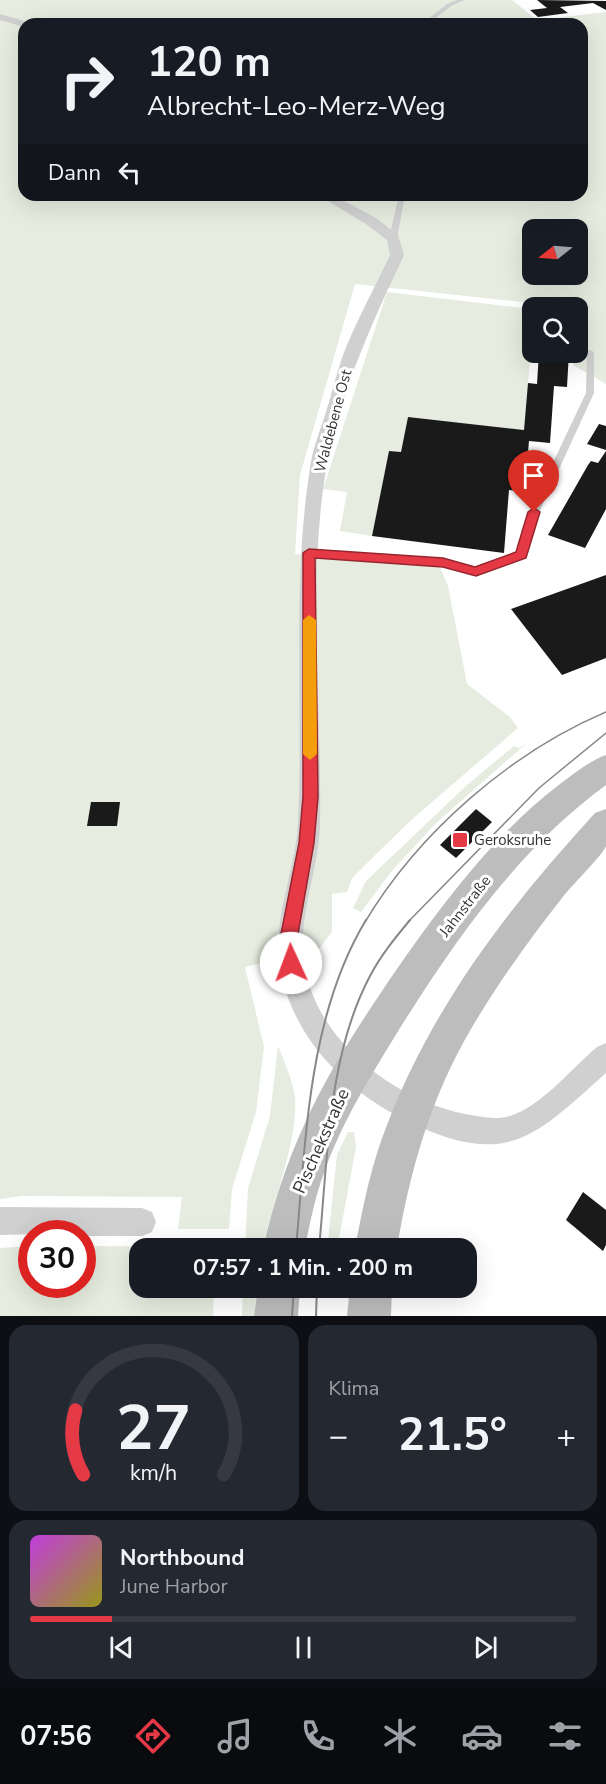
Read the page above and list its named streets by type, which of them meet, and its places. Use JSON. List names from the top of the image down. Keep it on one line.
{"streets":{"main road":["Jahnstraße","Pischekstraße"],"street":["Waldebene Ost"]},"crossings":[["Waldebene Ost","Jahnstraße"],["Waldebene Ost","Pischekstraße"],["Jahnstraße","Pischekstraße"]],"places":{"transit":["Geroksruhe"]},"north":"left","page":{"turn":["120 m","Albrecht-Leo-Merz-Weg"],"then":"Dann","limit":"30","trip":"07:57 · 1 Min. · 200 m","tile":"Klima","heat":["−","21.5°","+"],"song":["Northbound","June Harbor"],"tabs":"07:56","gauge":["27","km/h"]}}
